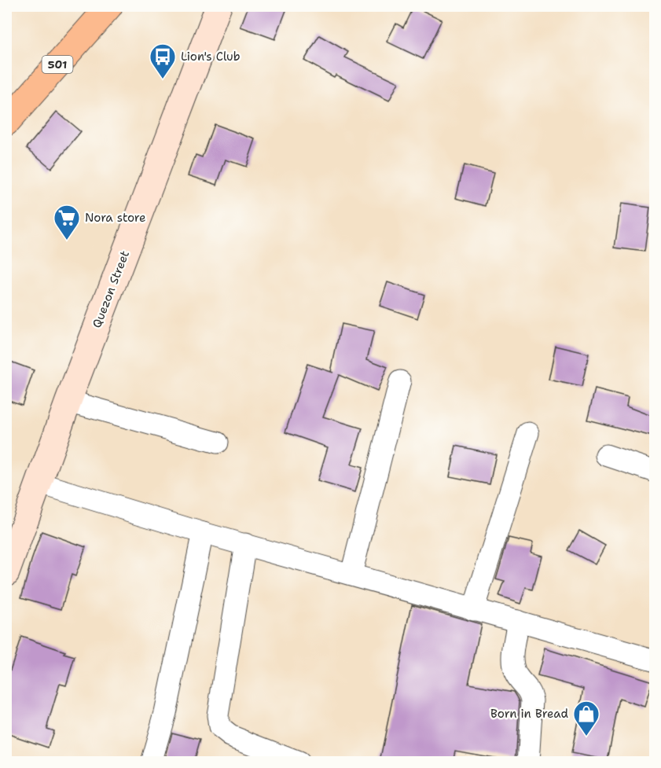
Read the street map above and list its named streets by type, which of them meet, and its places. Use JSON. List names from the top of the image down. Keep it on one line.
{"streets":{"main road":["501","Quezon Street"]},"places":{"bus stop":["Lion's Club"],"supermarket":["Nora store"],"shop":["Born in Bread"]}}
